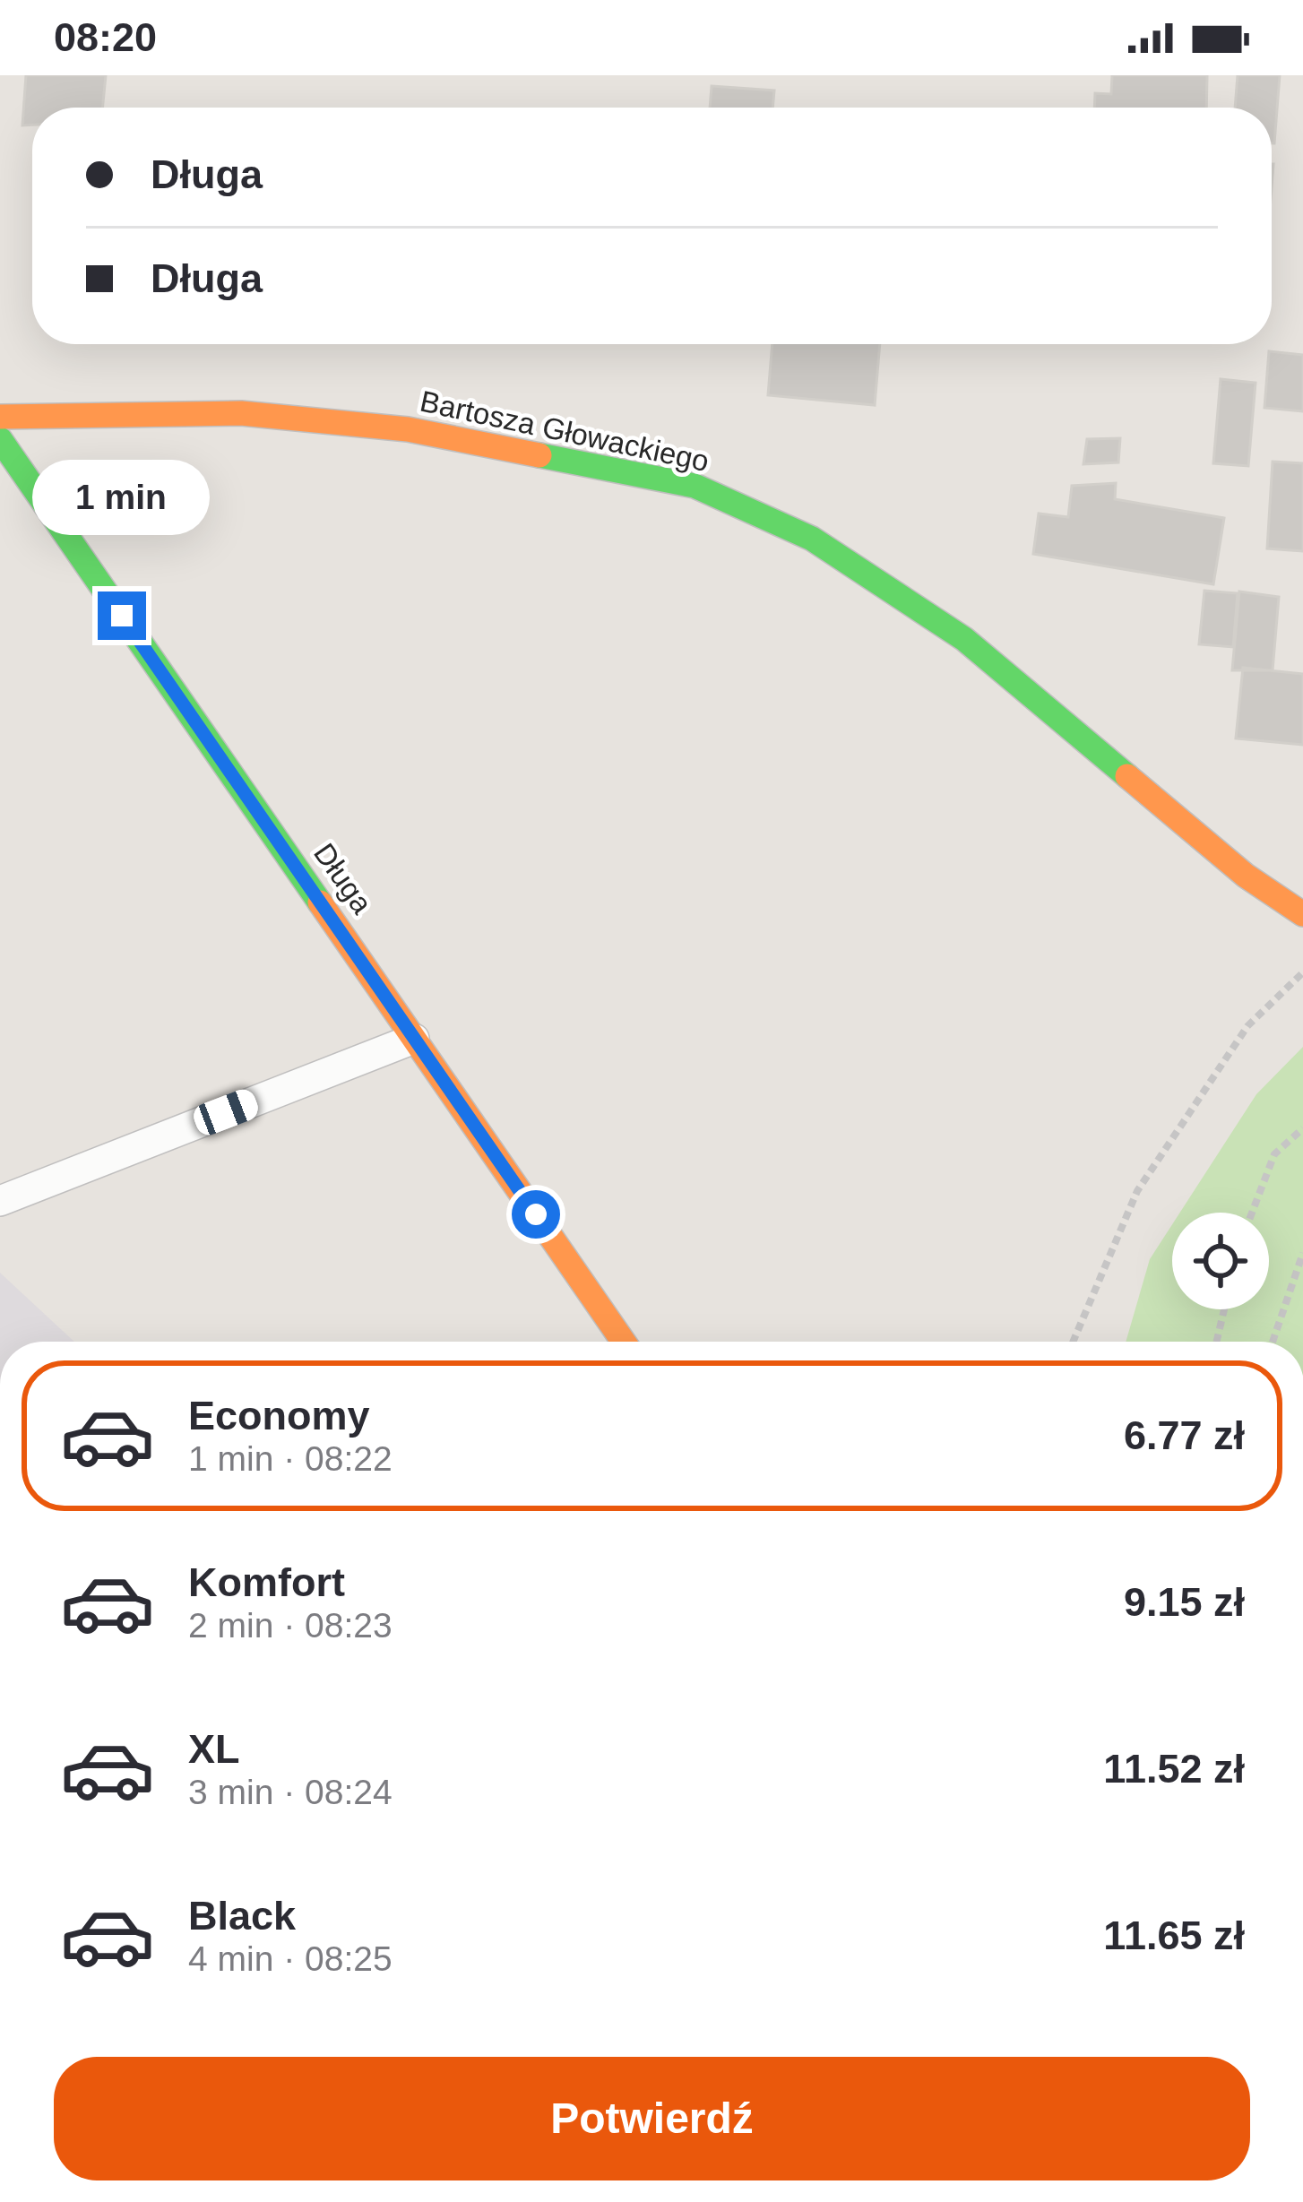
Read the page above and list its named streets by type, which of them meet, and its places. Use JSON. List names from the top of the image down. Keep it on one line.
{"streets":{"street":["Bartosza Głowackiego","Długa"]},"page":{"status":"08:20","banner":["Długa","Długa"],"bubble":"1 min","list":[{"name":"Economy","note":"1 min · 08:22","value":"6.77 zł"},{"name":"Komfort","note":"2 min · 08:23","value":"9.15 zł"},{"name":"XL","note":"3 min · 08:24","value":"11.52 zł"},{"name":"Black","note":"4 min · 08:25","value":"11.65 zł"}],"buttons":"Potwierdź"}}
